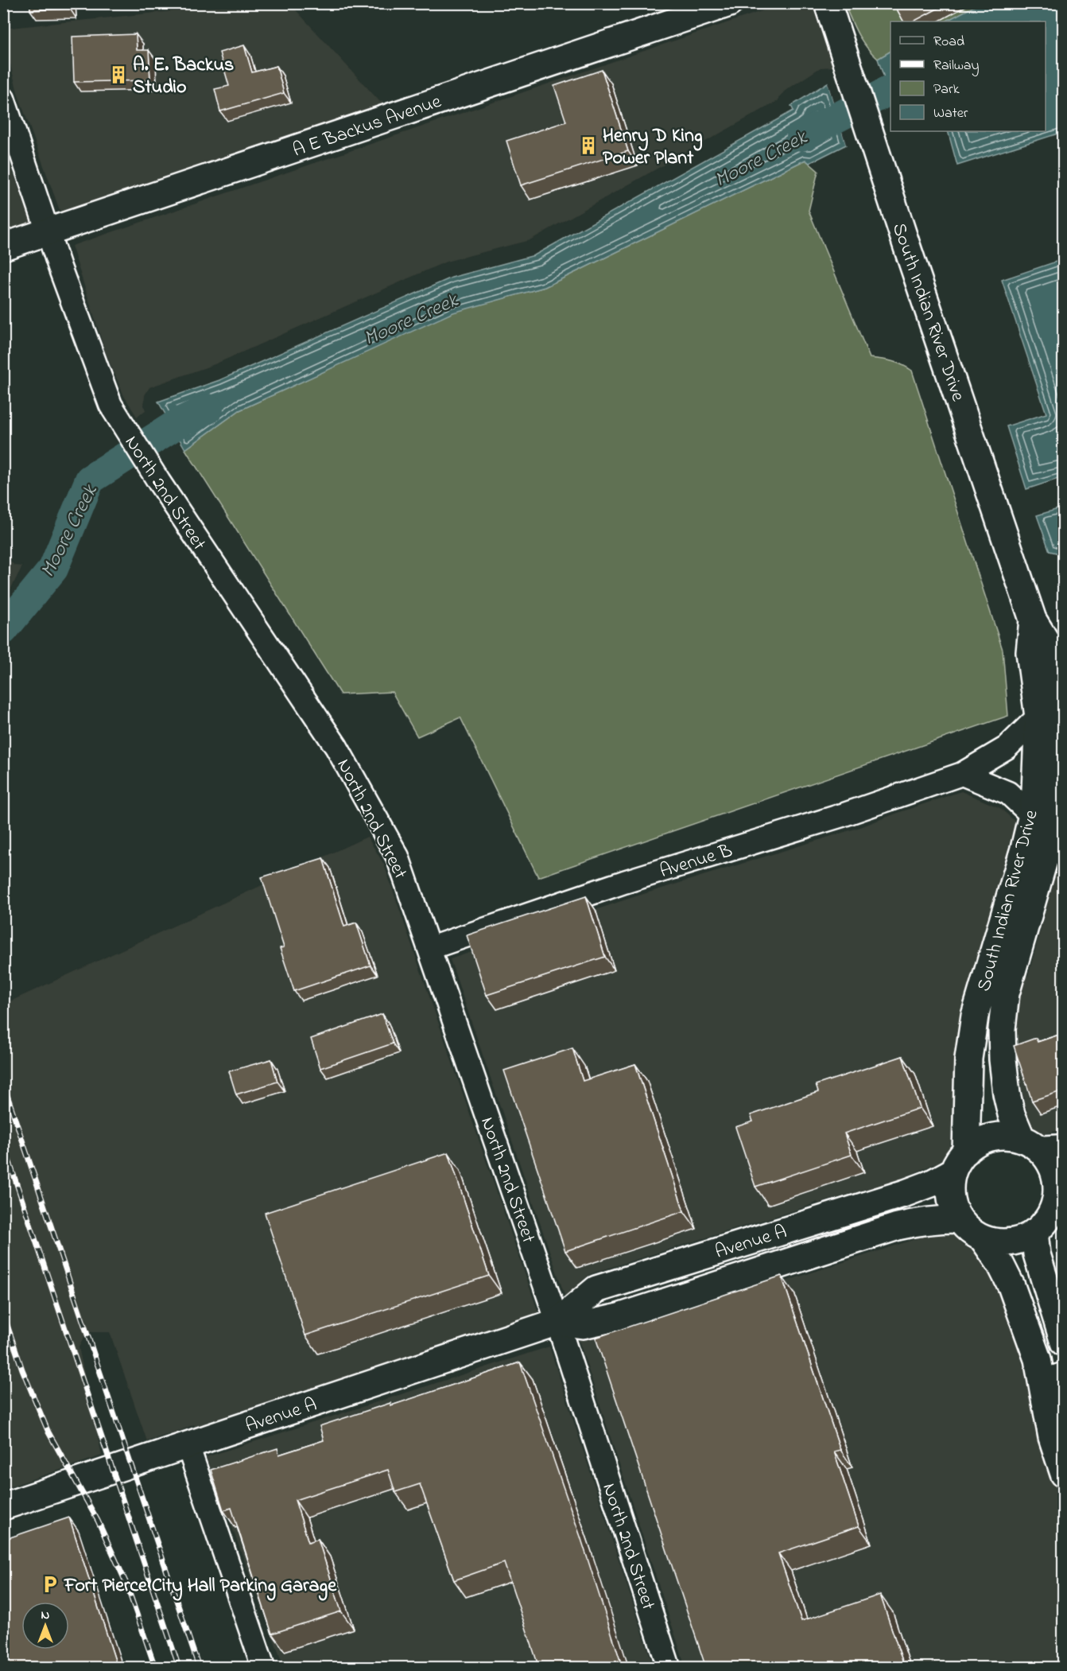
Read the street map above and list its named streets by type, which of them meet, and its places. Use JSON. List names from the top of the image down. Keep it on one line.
{"streets":{"street":["A E Backus Avenue","South Indian River Drive","North 2nd Street","Avenue B","Avenue A"]},"crossings":[["A E Backus Avenue","North 2nd Street"],["South Indian River Drive","Avenue B"],["South Indian River Drive","Avenue A"],["North 2nd Street","Avenue B"],["North 2nd Street","Avenue A"]],"water":["Moore Creek"],"places":{"building":["A. E. Backus Studio","Henry D King Power Plant"],"parking":["Fort Pierce City Hall Parking Garage"]},"legend":["Road","Railway","Park","Water"],"north":"top"}
